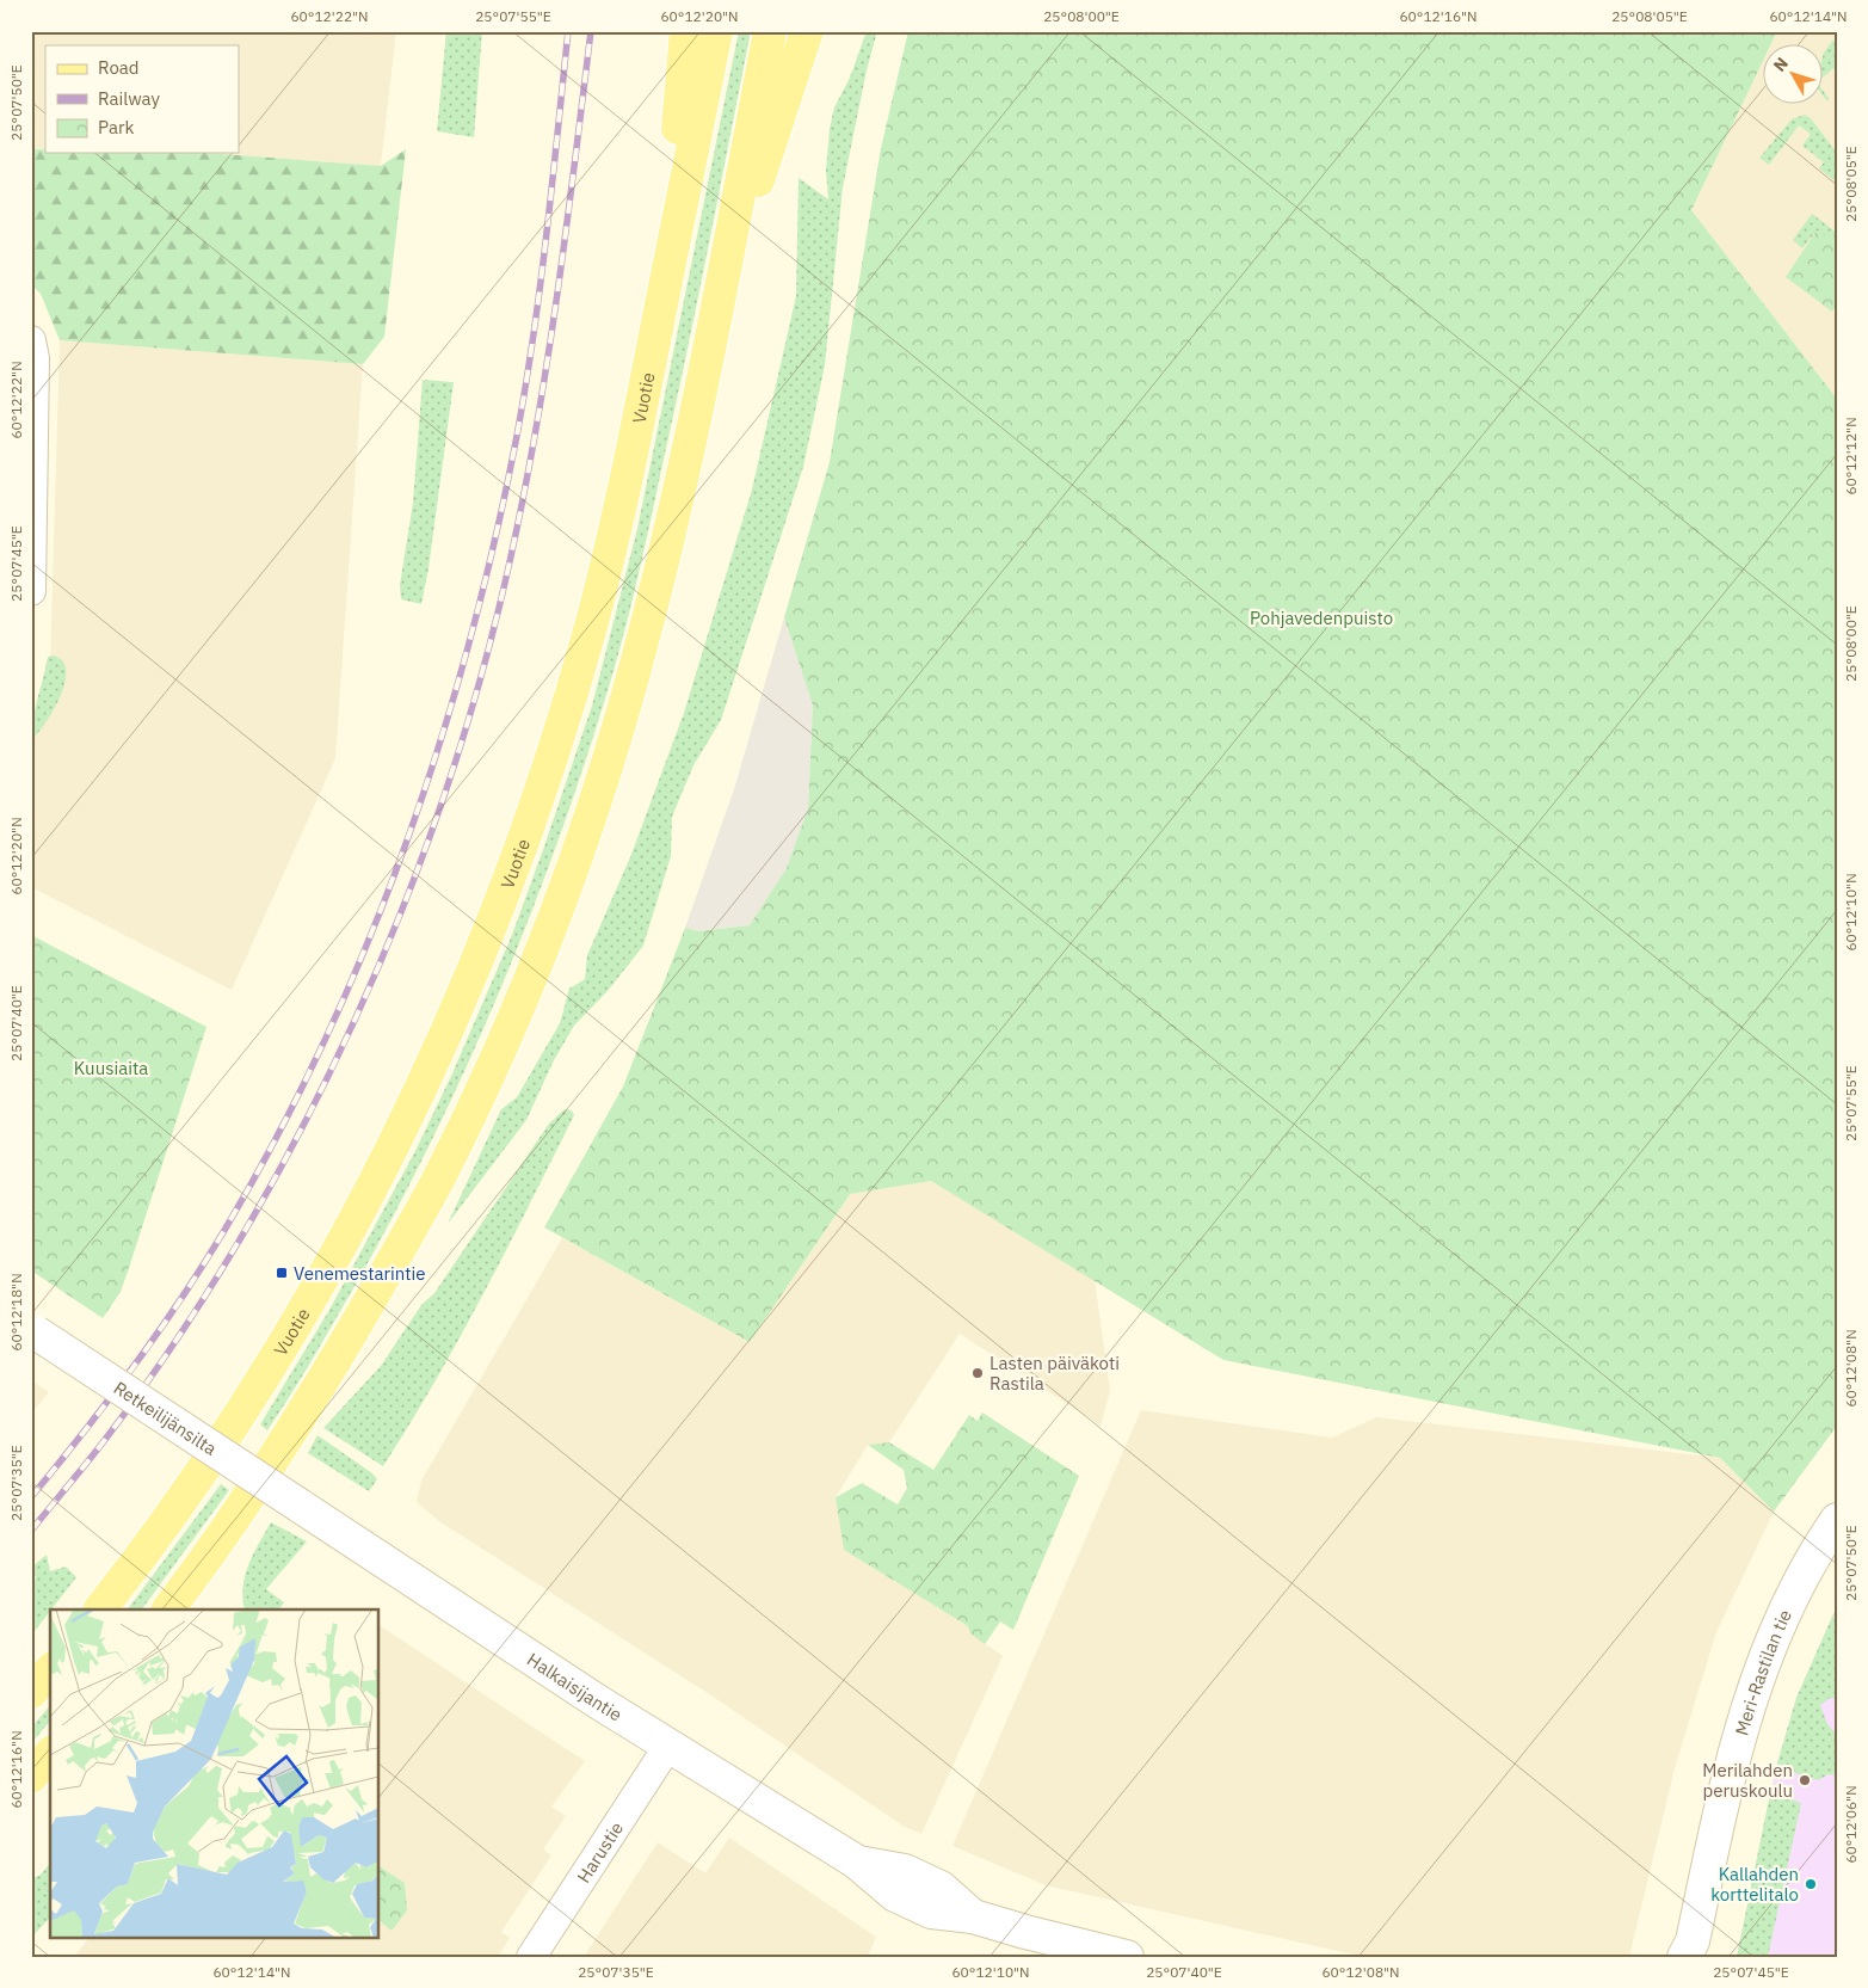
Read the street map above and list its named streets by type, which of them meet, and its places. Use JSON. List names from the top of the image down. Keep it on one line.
{"streets":{"main road":["Vuotie"],"street":["Retkeilijänsilta","Meri-Rastilan tie","Halkaisijantie","Harustie"]},"crossings":[["Retkeilijänsilta","Halkaisijantie"],["Halkaisijantie","Harustie"]],"parks":["Pohjavedenpuisto","Kuusiaita"],"places":{"transit":["Venemestarintie"],"other":["Lasten päiväkoti Rastila","Merilahden peruskoulu","Kallahden korttelitalo"]},"legend":["Road","Railway","Park"],"north":"top left","coordinates":["60°12'22\"N","25°07'55\"E","60°12'20\"N","25°08'00\"E","60°12'16\"N","25°08'05\"E","60°12'14\"N","25°07'50\"E","60°12'12\"N","25°07'45\"E","60°12'10\"N","25°07'40\"E","60°12'18\"N","60°12'08\"N","25°07'35\"E","60°12'06\"N"]}
